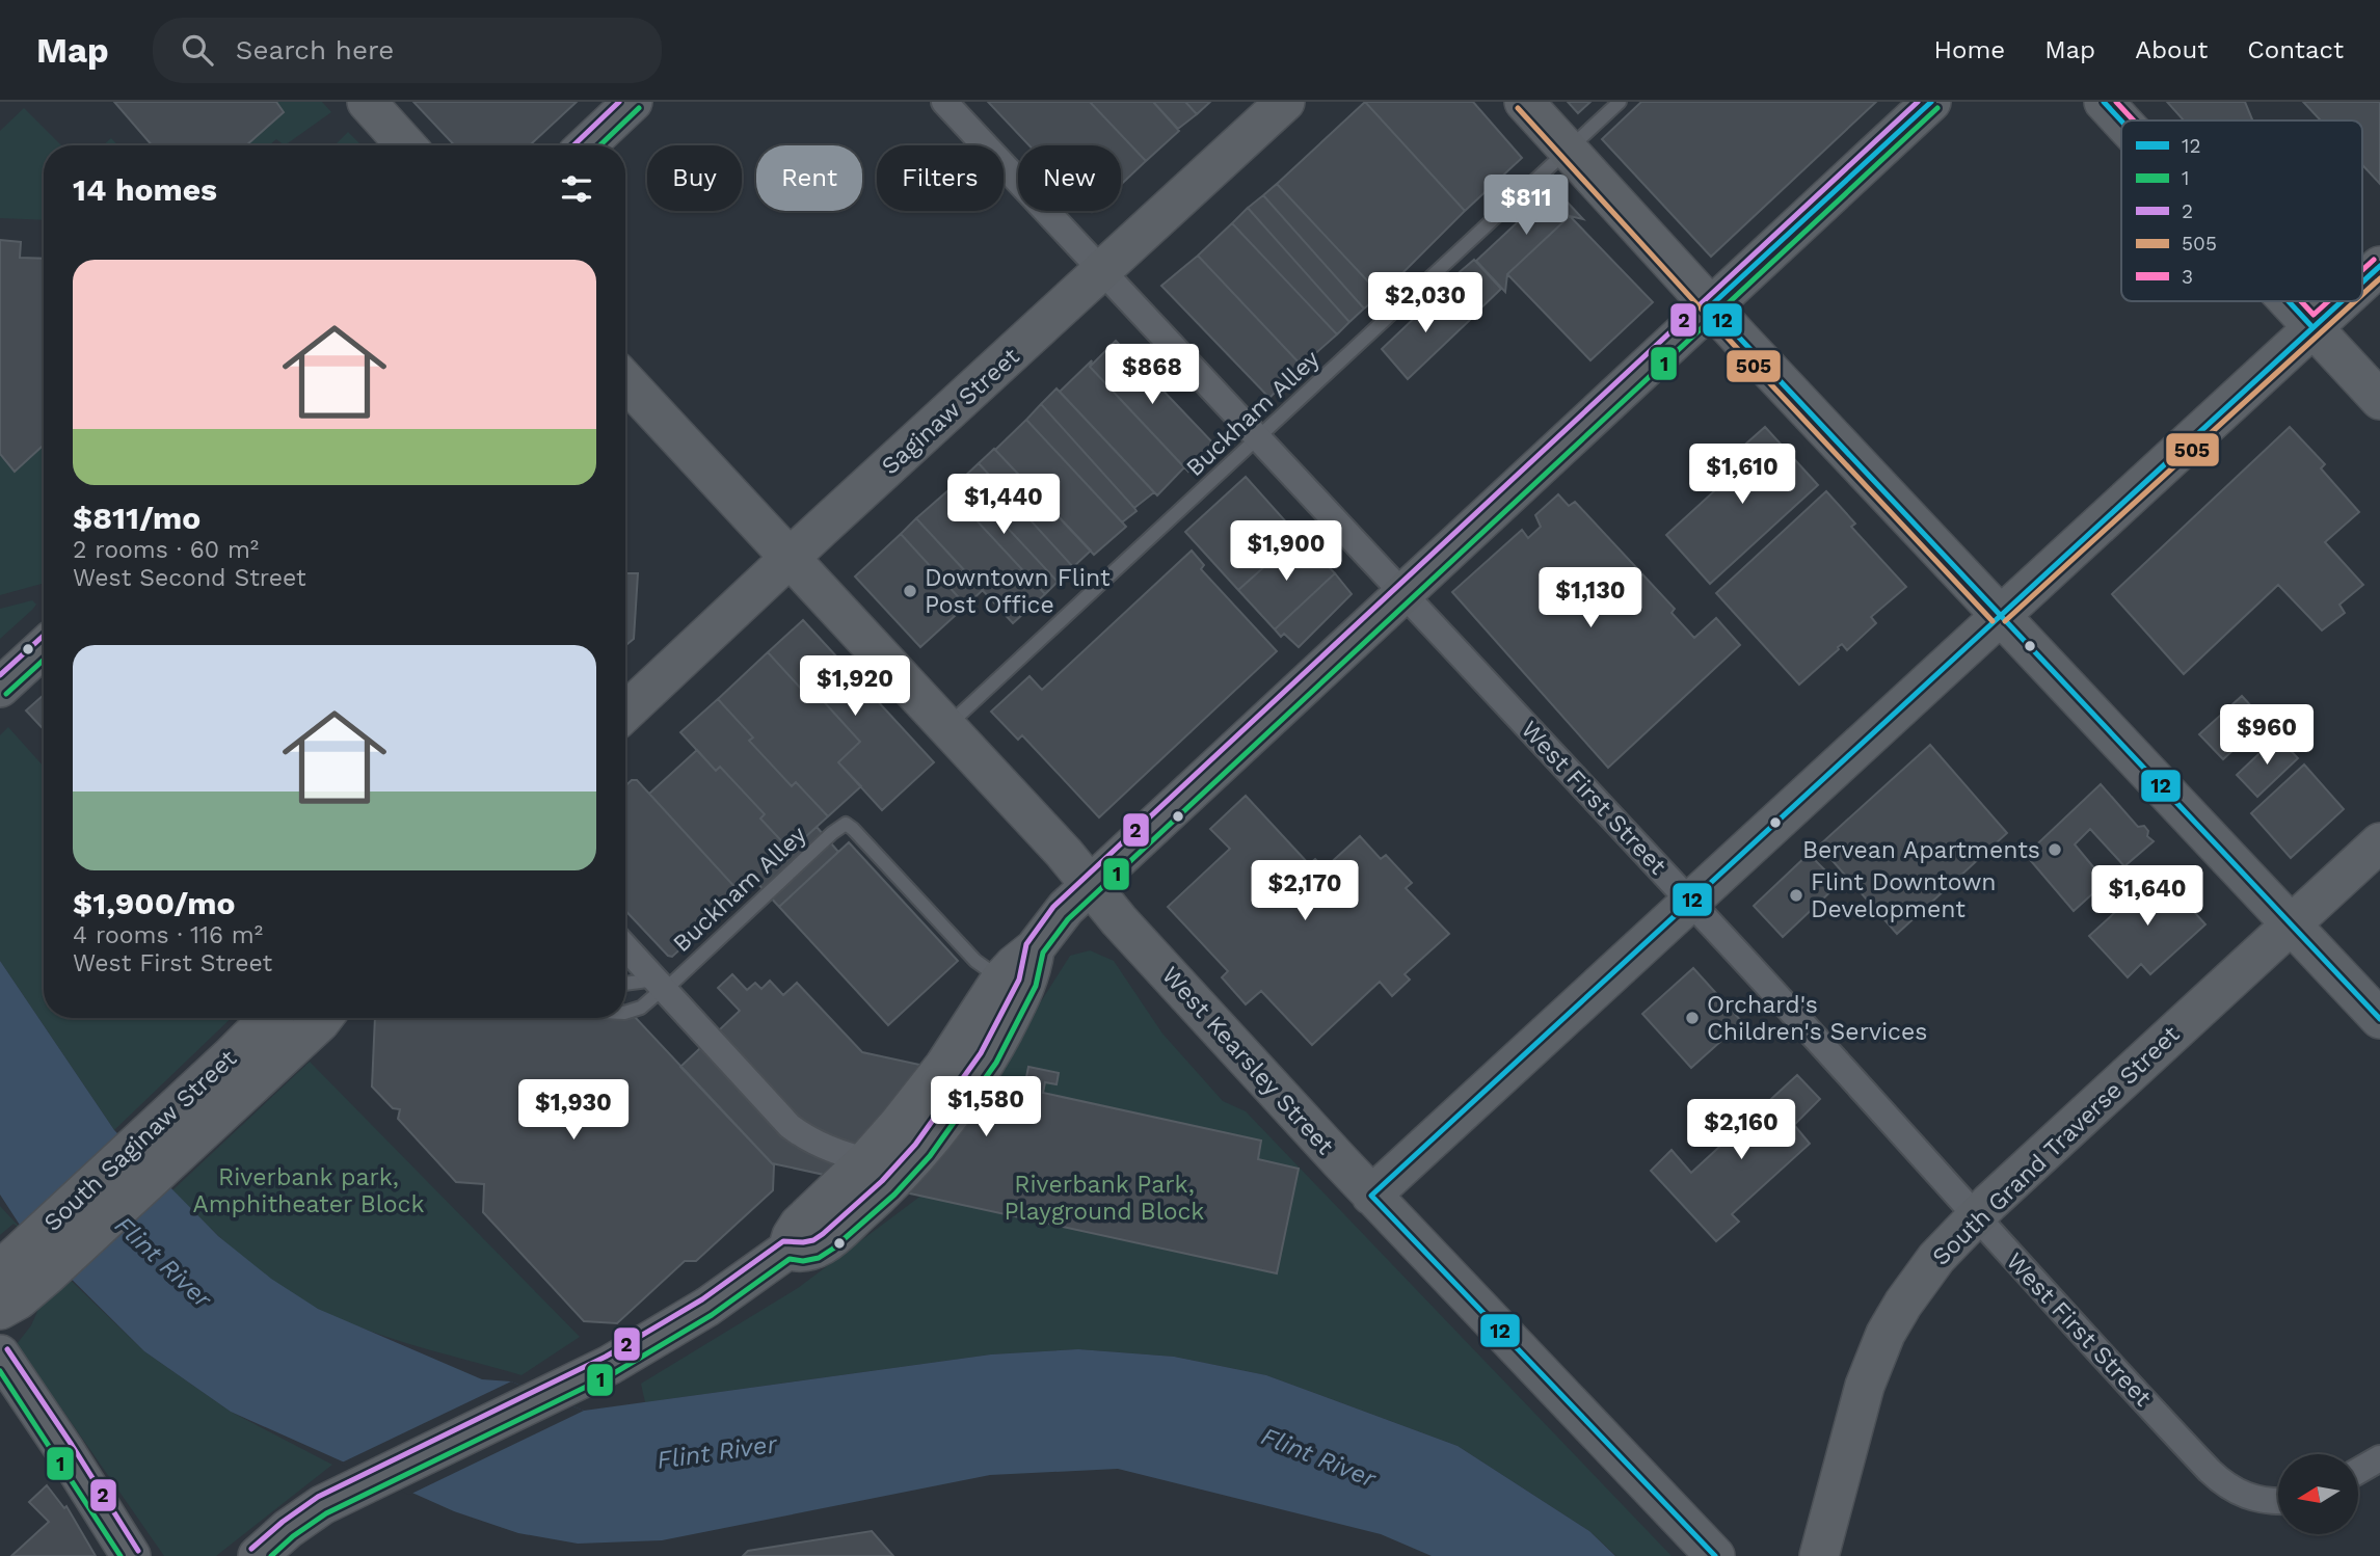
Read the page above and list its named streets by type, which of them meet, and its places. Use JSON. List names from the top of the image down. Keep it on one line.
{"streets":{"street":["Saginaw Street","West First Street","West Kearsley Street","South Saginaw Street","South Grand Traverse Street"],"lane":["Buckham Alley"]},"crossings":[["Saginaw Street","West First Street"],["Saginaw Street","West Kearsley Street"],["Buckham Alley","West First Street"],["Buckham Alley","West Kearsley Street"],["West First Street","South Grand Traverse Street"]],"water":["Flint River"],"parks":["Riverbank park, Amphitheater Block","Riverbank Park, Playground Block"],"places":["Downtown Flint Post Office","Bervean Apartments","Flint Downtown Development","Orchard's Children's Services"],"lines":["transit line 12","transit line 2","transit line 3","transit line 1","transit line 505"],"legend":["12","1","2","505","3"],"north":"left","page":{"header":"Map","search":"Search here","nav":["Home","Map","About","Contact"],"chip":["Buy","Rent","Filters","New"],"heading":"14 homes","price":["$811","$2,030","$868","$1,610","$1,440","$1,900","$1,130","$1,920","$960","$2,170","$1,640","$1,580","$1,930","$2,160"],"list":[{"name":"$811/mo","note":"2 rooms · 60 m² · West Second Street"},{"name":"$1,900/mo","note":"4 rooms · 116 m² · West First Street"}]}}
